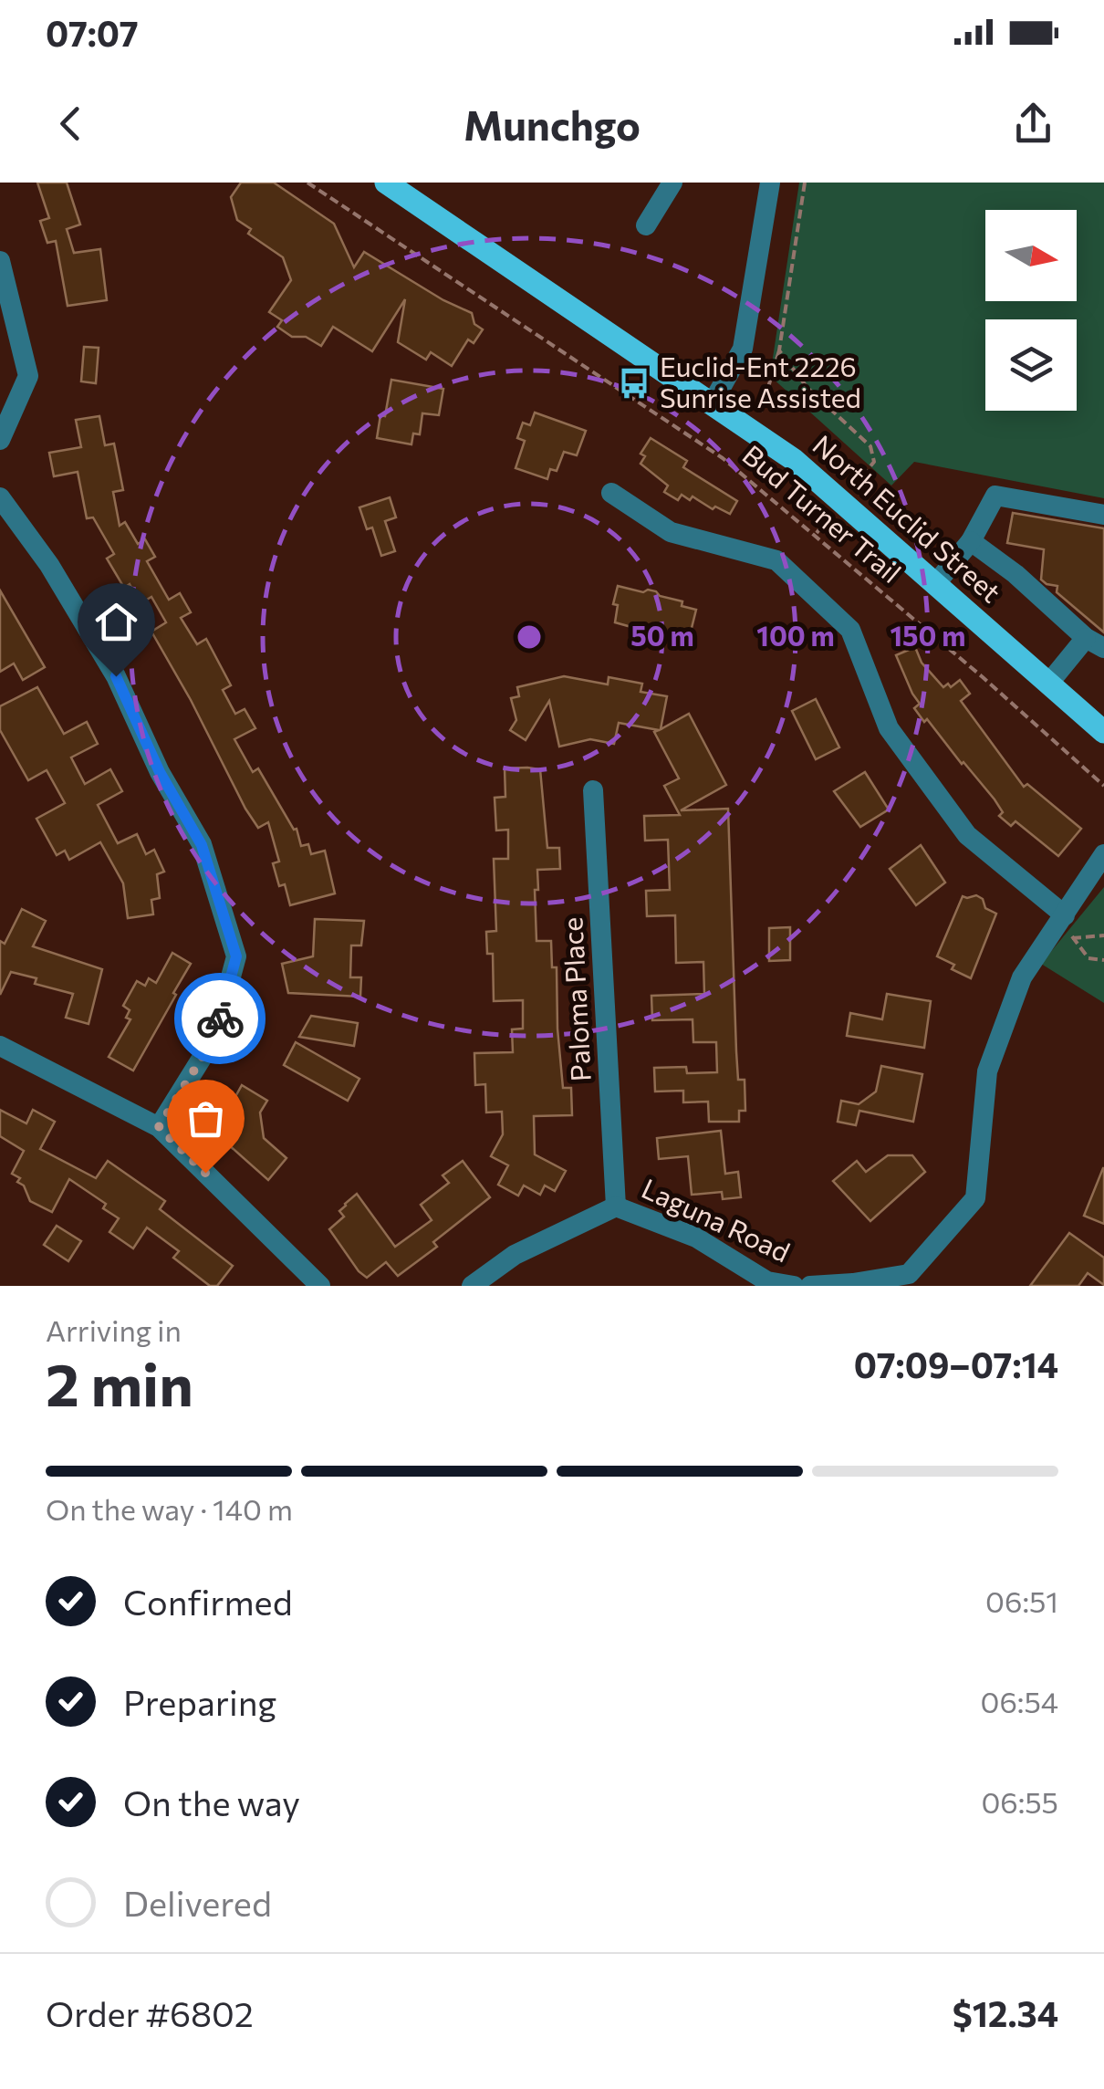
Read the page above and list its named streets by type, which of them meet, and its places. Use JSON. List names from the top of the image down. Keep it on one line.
{"streets":{"main road":["North Euclid Street"],"street":["Paloma Place","Laguna Road"],"path":["Bud Turner Trail"]},"crossings":[["Paloma Place","Laguna Road"]],"places":{"bus stop":["Euclid-Ent 2226 Sunrise Assisted"]},"north":"right","page":{"status":"07:07","header":"Munchgo","heading":["2 min","Arriving in","07:09–07:14"],"panel":["Order #6802","$12.34"],"bar":"On the way · 140 m","list":[["Confirmed","06:51"],["Preparing","06:54"],["On the way","06:55"],"Delivered"]},"rings":["50 m","100 m","150 m"]}
